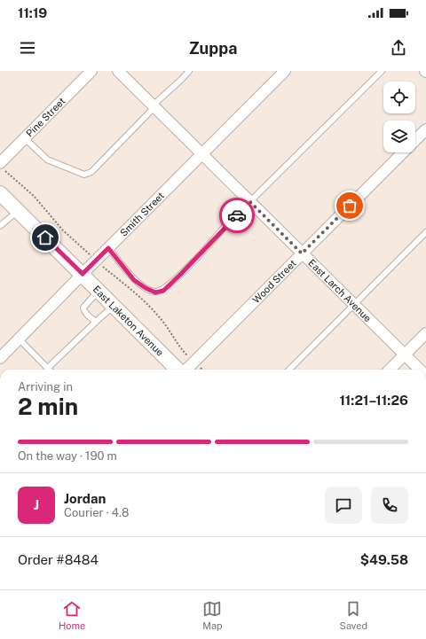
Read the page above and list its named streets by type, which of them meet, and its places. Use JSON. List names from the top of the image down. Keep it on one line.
{"streets":{"main road":["East Laketon Avenue"],"street":["Pine Street","Smith Street","Wood Street","East Larch Avenue"]},"crossings":[["Smith Street","East Larch Avenue"],["Smith Street","East Laketon Avenue"],["Wood Street","East Larch Avenue"]],"page":{"status":"11:19","header":"Zuppa","heading":["2 min","Arriving in","11:21–11:26"],"panel":["Jordan","Courier · 4.8","Order #8484","$49.58"],"bar":"On the way · 190 m","round":"J","tabs":["Home","Map","Saved"]}}
